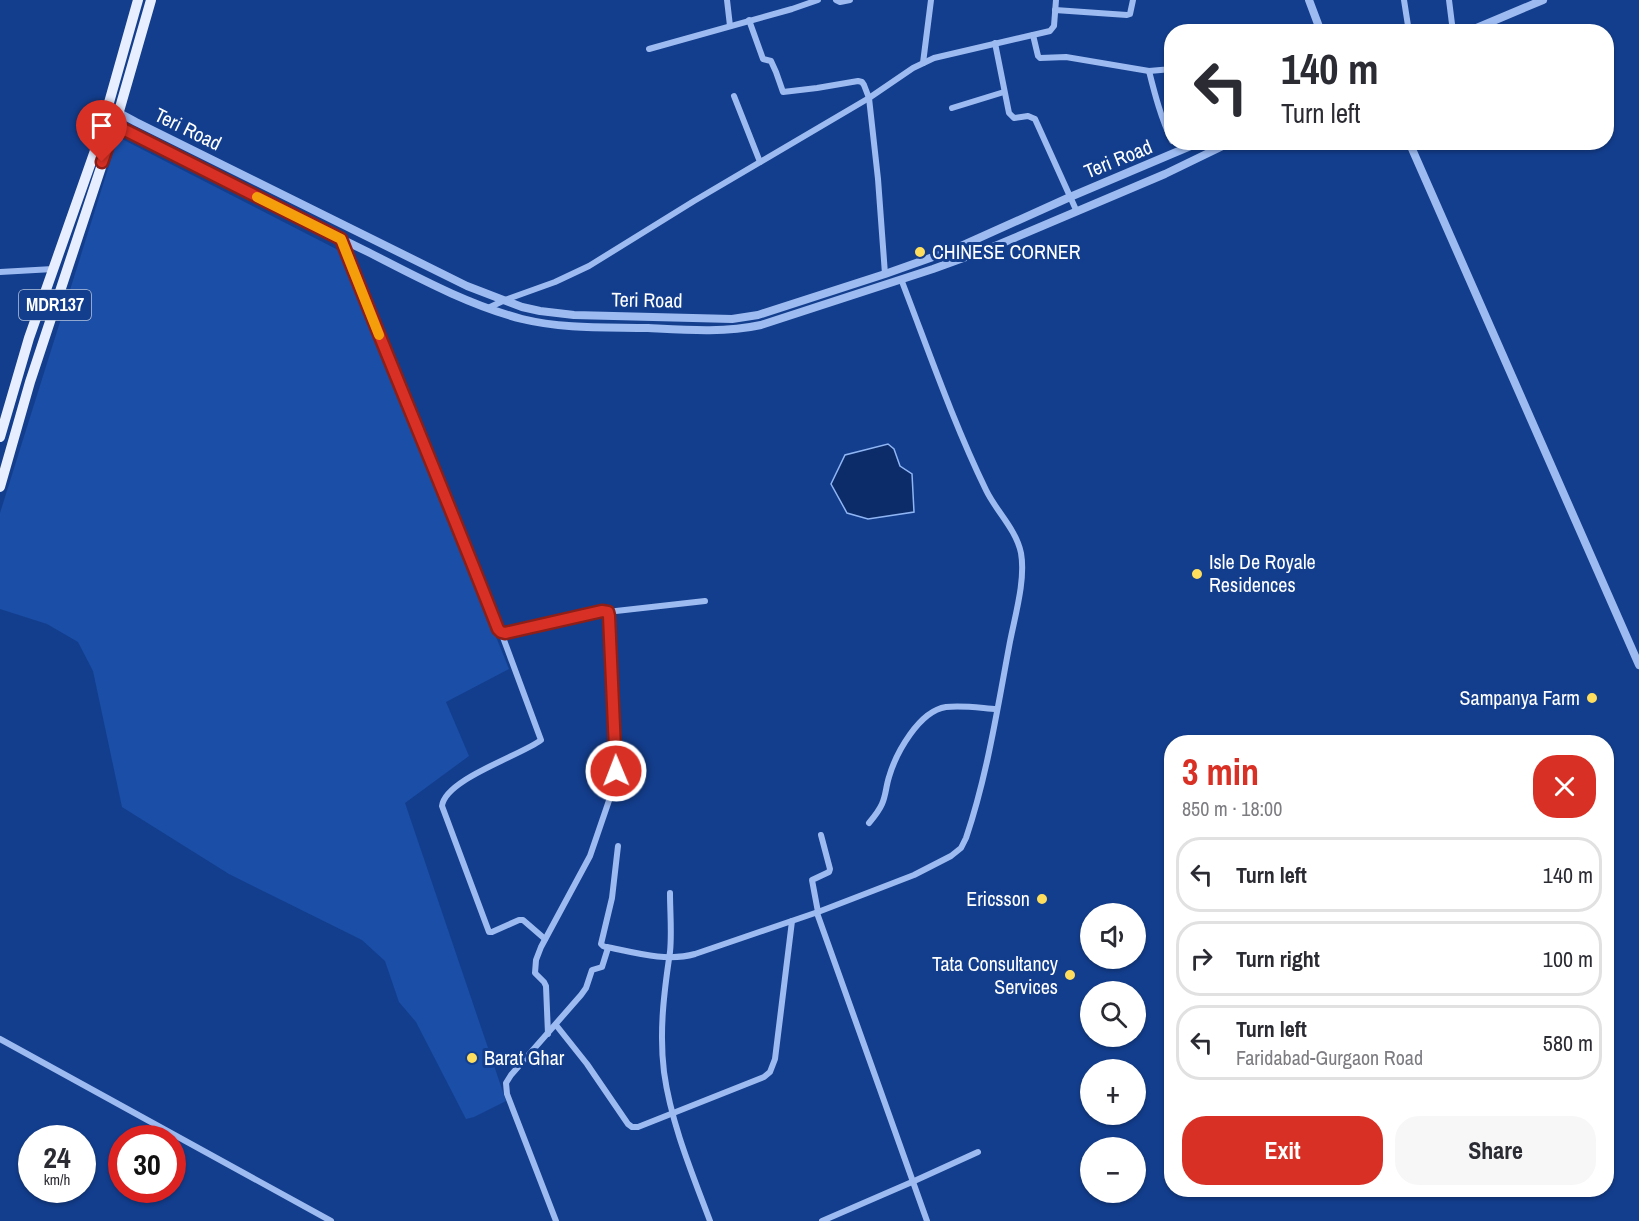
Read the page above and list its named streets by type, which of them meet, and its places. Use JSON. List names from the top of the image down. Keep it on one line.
{"streets":{"main road":["MDR137"],"street":["Teri Road"]},"crossings":[["Teri Road","MDR137"]],"places":["CHINESE CORNER","Isle De Royale Residences","Sampanya Farm","Ericsson","Tata Consultancy Services","Barat Ghar"],"page":{"turn":["140 m","Turn left"],"heading":["3 min","850 m · 18:00"],"list":[{"name":"Turn left","value":"140 m"},{"name":"Turn right","value":"100 m"},{"name":"Turn left","note":"Faridabad-Gurgaon Road","value":"580 m"}],"map_buttons":["+","−"],"buttons":["Exit","Share"],"speed":"24 km/h","limit":"30"}}
